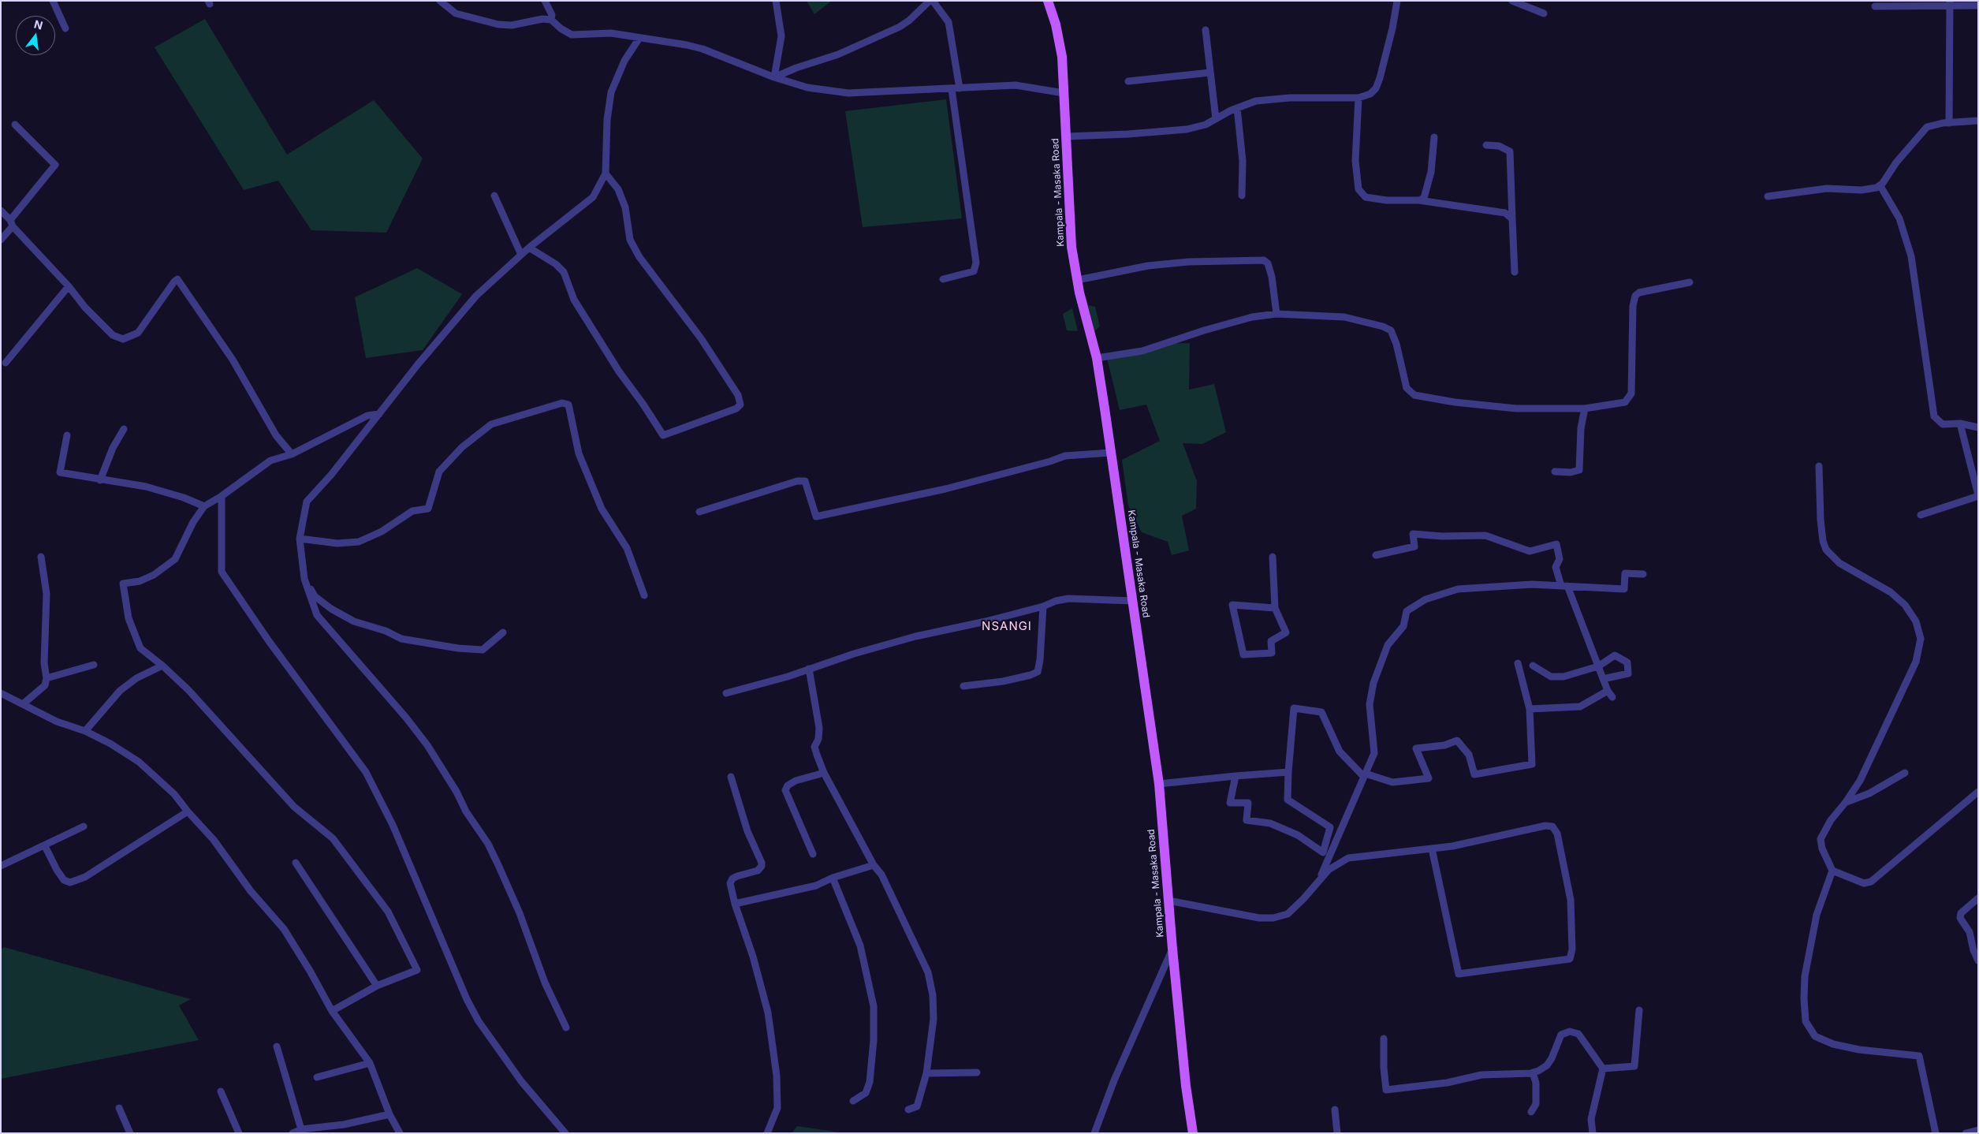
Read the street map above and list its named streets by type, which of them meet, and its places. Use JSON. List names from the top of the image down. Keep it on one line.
{"streets":{"main road":["Kampala - Masaka Road"]},"districts":["NSANGI"],"north":"top"}
